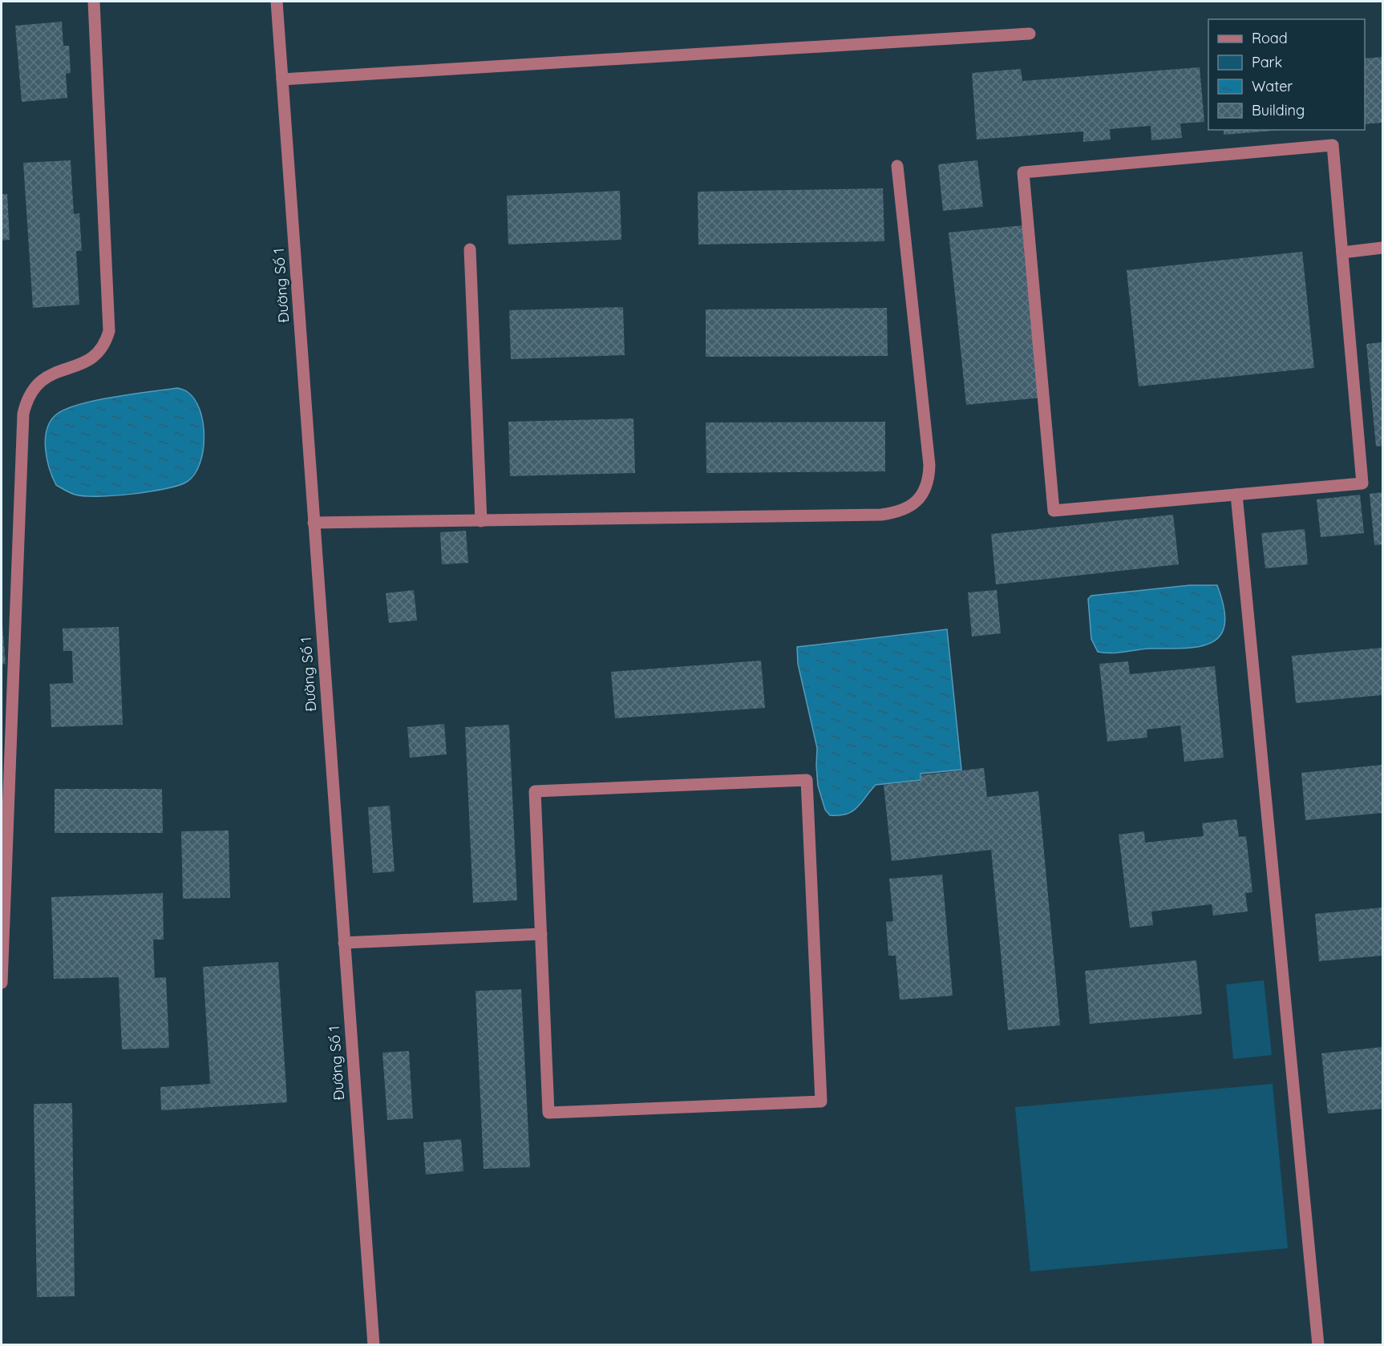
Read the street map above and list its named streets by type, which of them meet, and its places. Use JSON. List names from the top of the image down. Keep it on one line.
{"streets":{"street":["Đường Số 1"]},"legend":["Road","Park","Water","Building"]}
